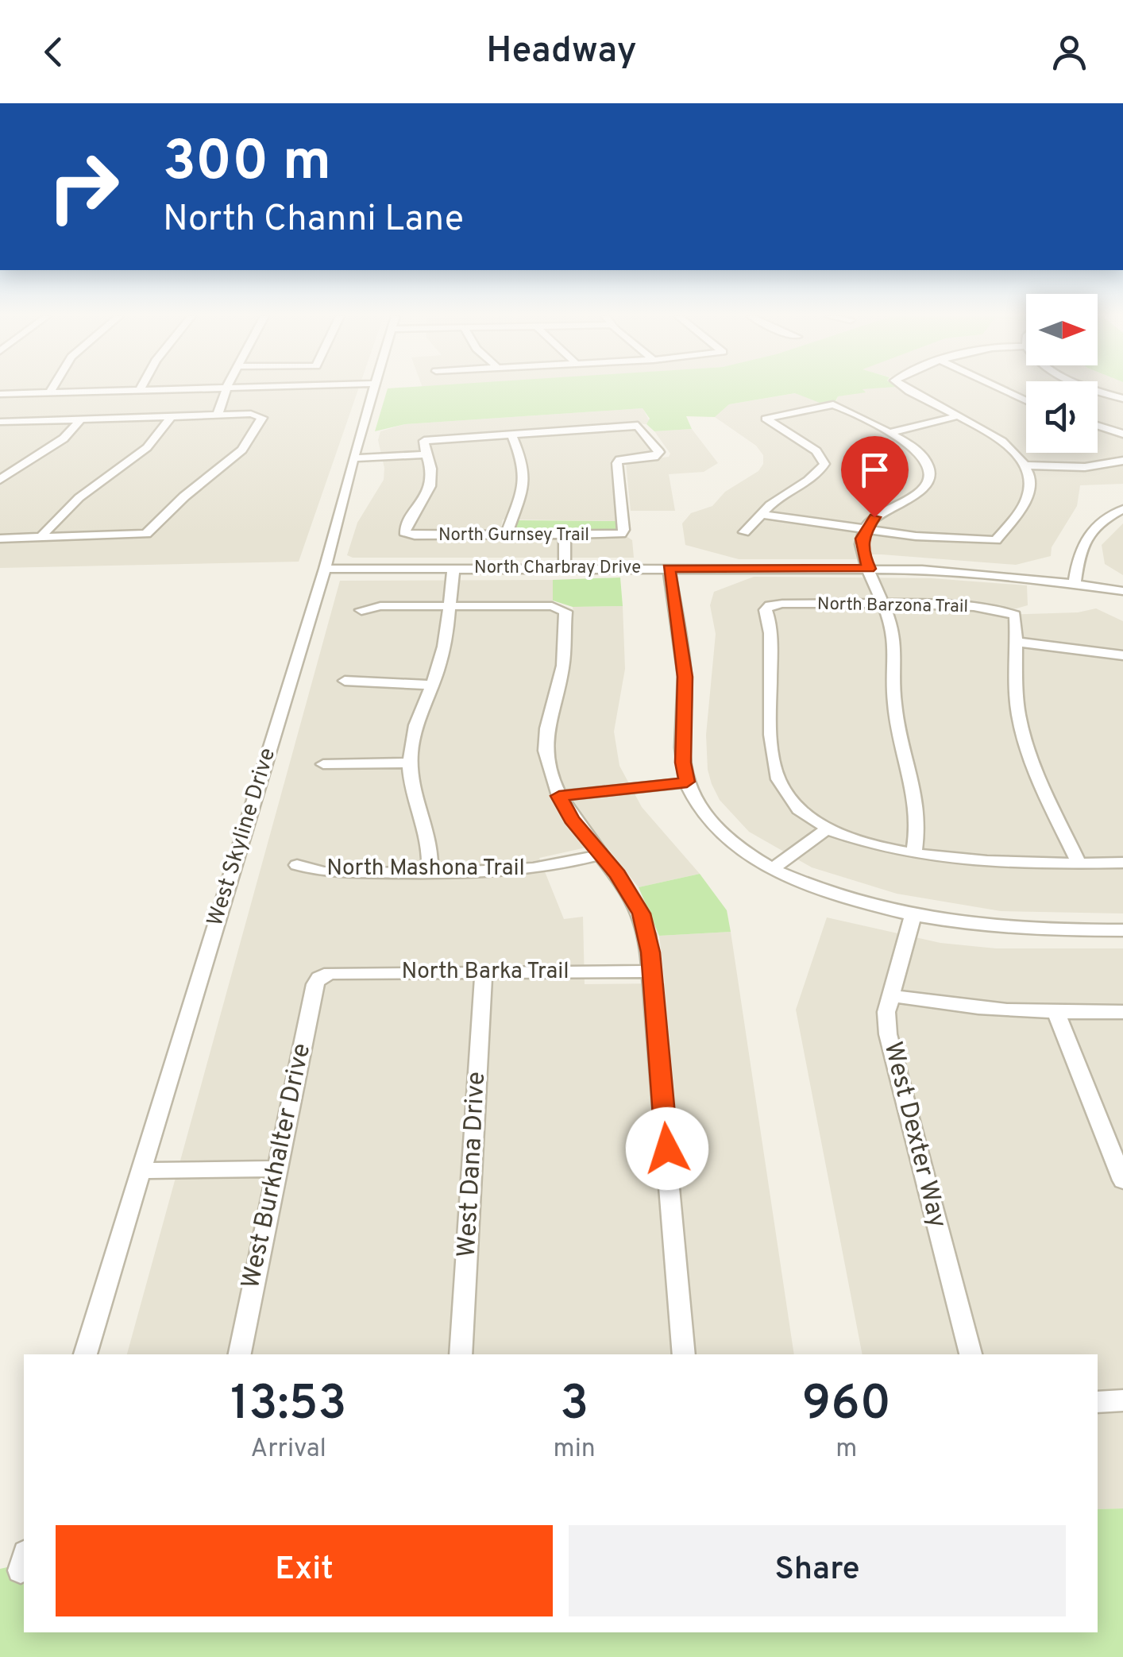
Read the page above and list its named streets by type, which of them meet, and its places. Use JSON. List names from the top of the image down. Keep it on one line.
{"streets":{"street":["North Gurnsey Trail","North Charbray Drive","North Barzona Trail","West Skyline Drive","North Mashona Trail","North Barka Trail","West Dexter Way","West Dana Drive","West Burkhalter Drive"]},"crossings":[["North Charbray Drive","West Skyline Drive"],["North Barka Trail","West Dana Drive"],["North Barka Trail","West Burkhalter Drive"]],"north":"right","page":{"header":"Headway","turn":["300 m","North Channi Lane"],"eta":["13:53","Arrival","3","min","960","m"],"buttons":["Exit","Share"]}}
